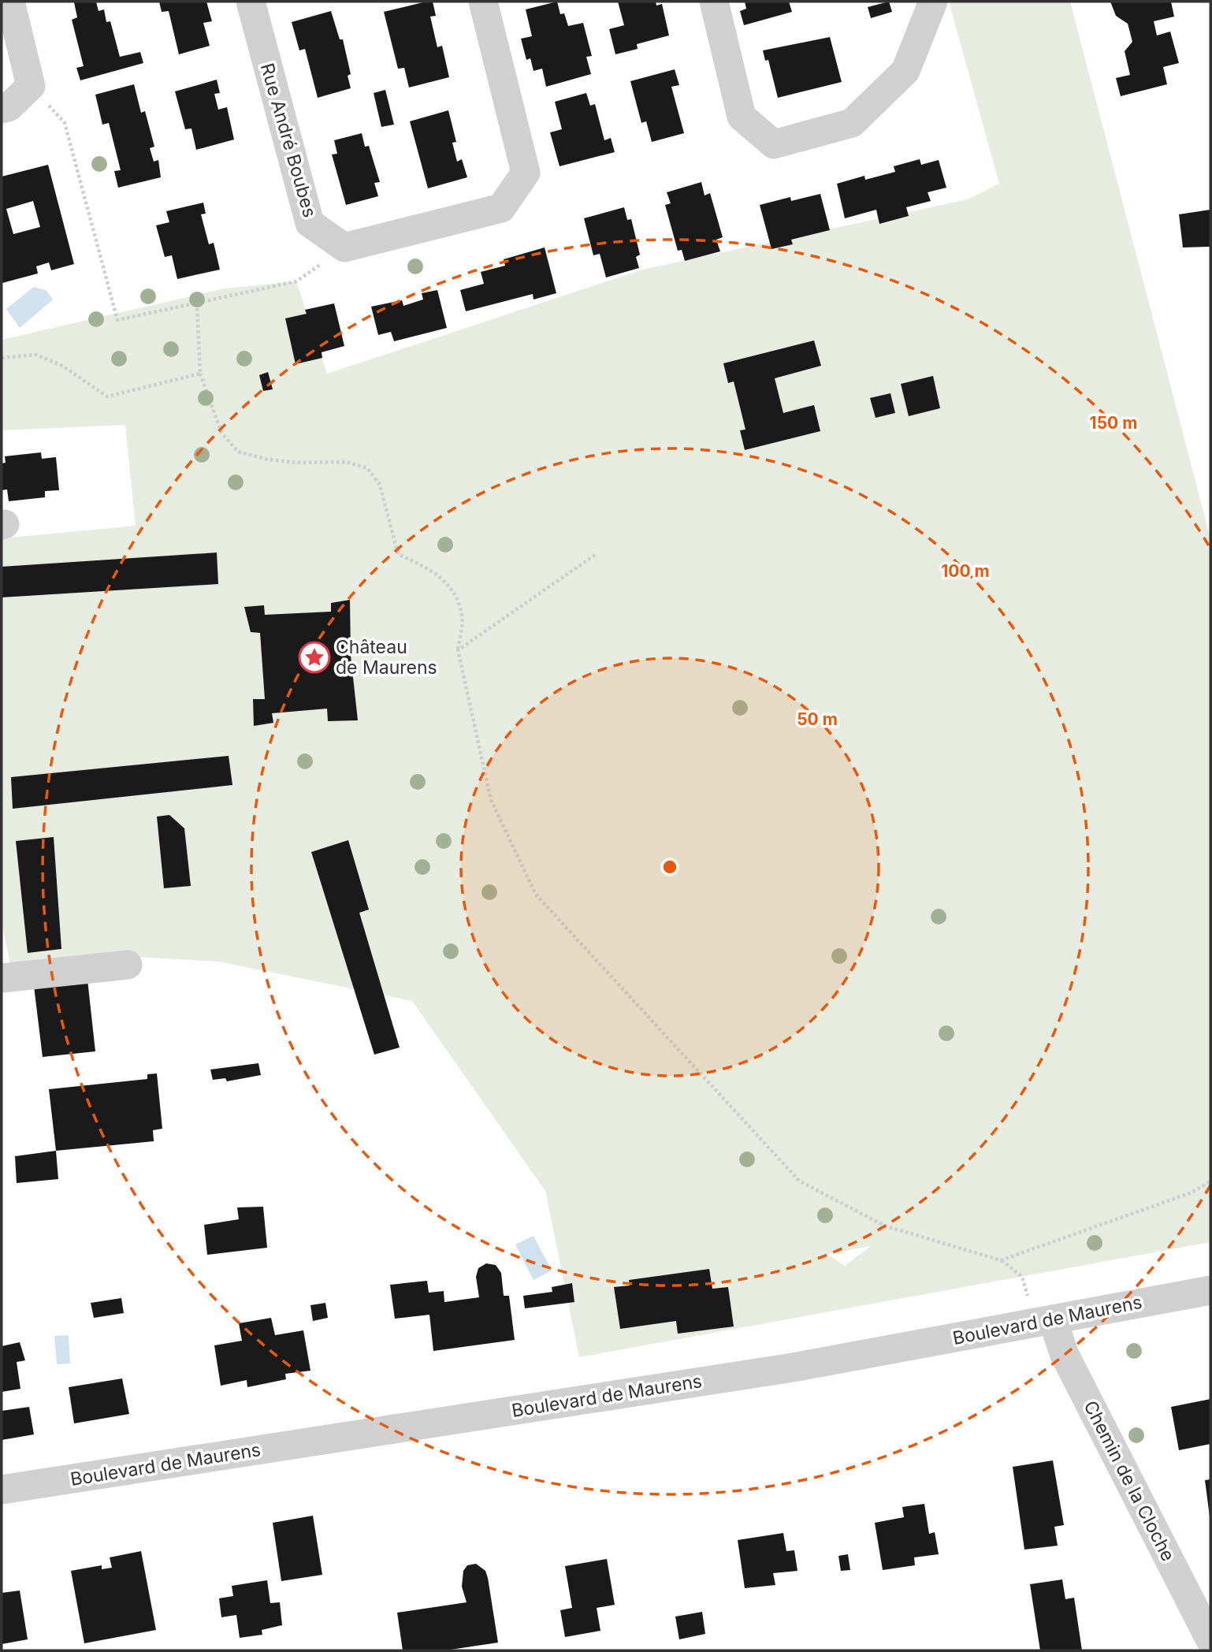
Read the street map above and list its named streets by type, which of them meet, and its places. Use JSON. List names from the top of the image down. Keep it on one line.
{"streets":{"street":["Rue André Boubes","Boulevard de Maurens","Chemin de la Cloche"]},"crossings":[["Boulevard de Maurens","Chemin de la Cloche"]],"places":{"place":["Château de Maurens"]},"rings":["150 m","100 m","50 m"]}
